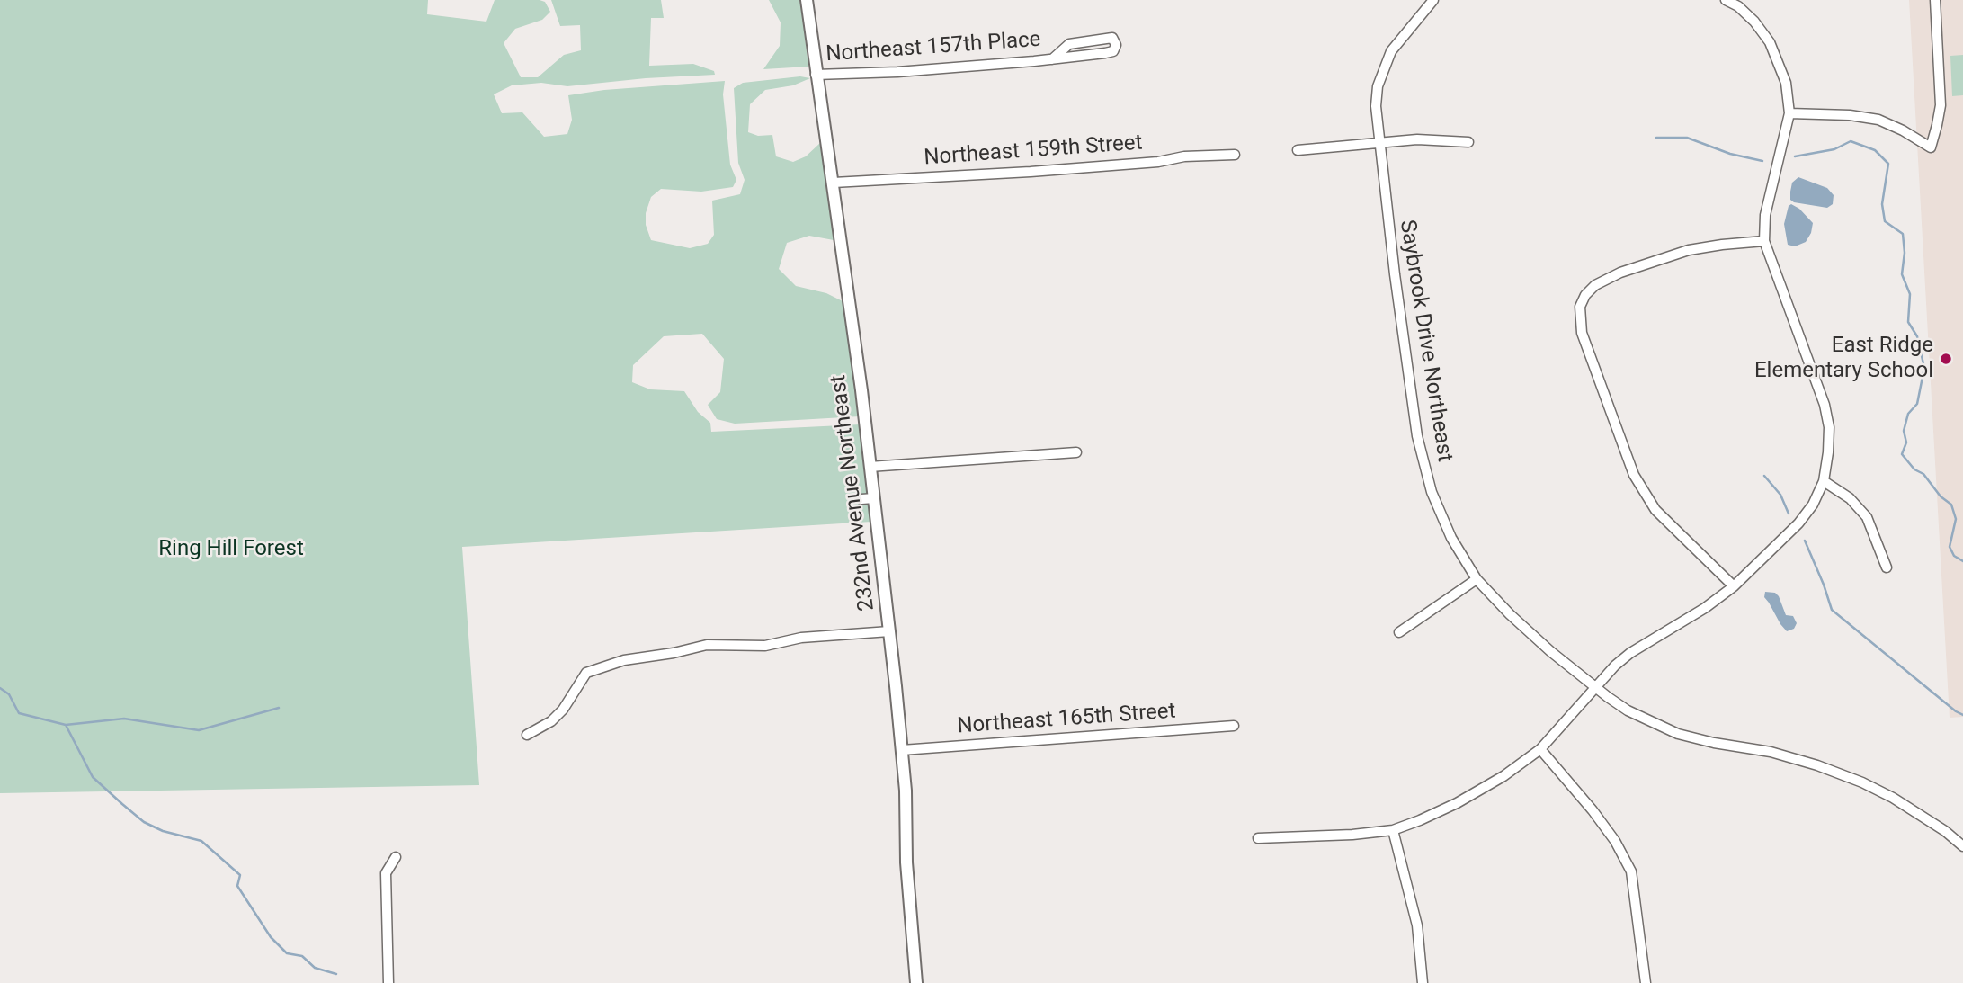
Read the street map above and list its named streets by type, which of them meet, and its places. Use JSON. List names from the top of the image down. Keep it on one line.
{"streets":{"street":["Northeast 157th Place","Northeast 159th Street","Saybrook Drive Northeast","232nd Avenue Northeast","Northeast 165th Street"]},"crossings":[["Northeast 157th Place","232nd Avenue Northeast"],["Northeast 159th Street","232nd Avenue Northeast"],["232nd Avenue Northeast","Northeast 165th Street"]],"parks":["Ring Hill Forest"],"places":["East Ridge Elementary School"]}
